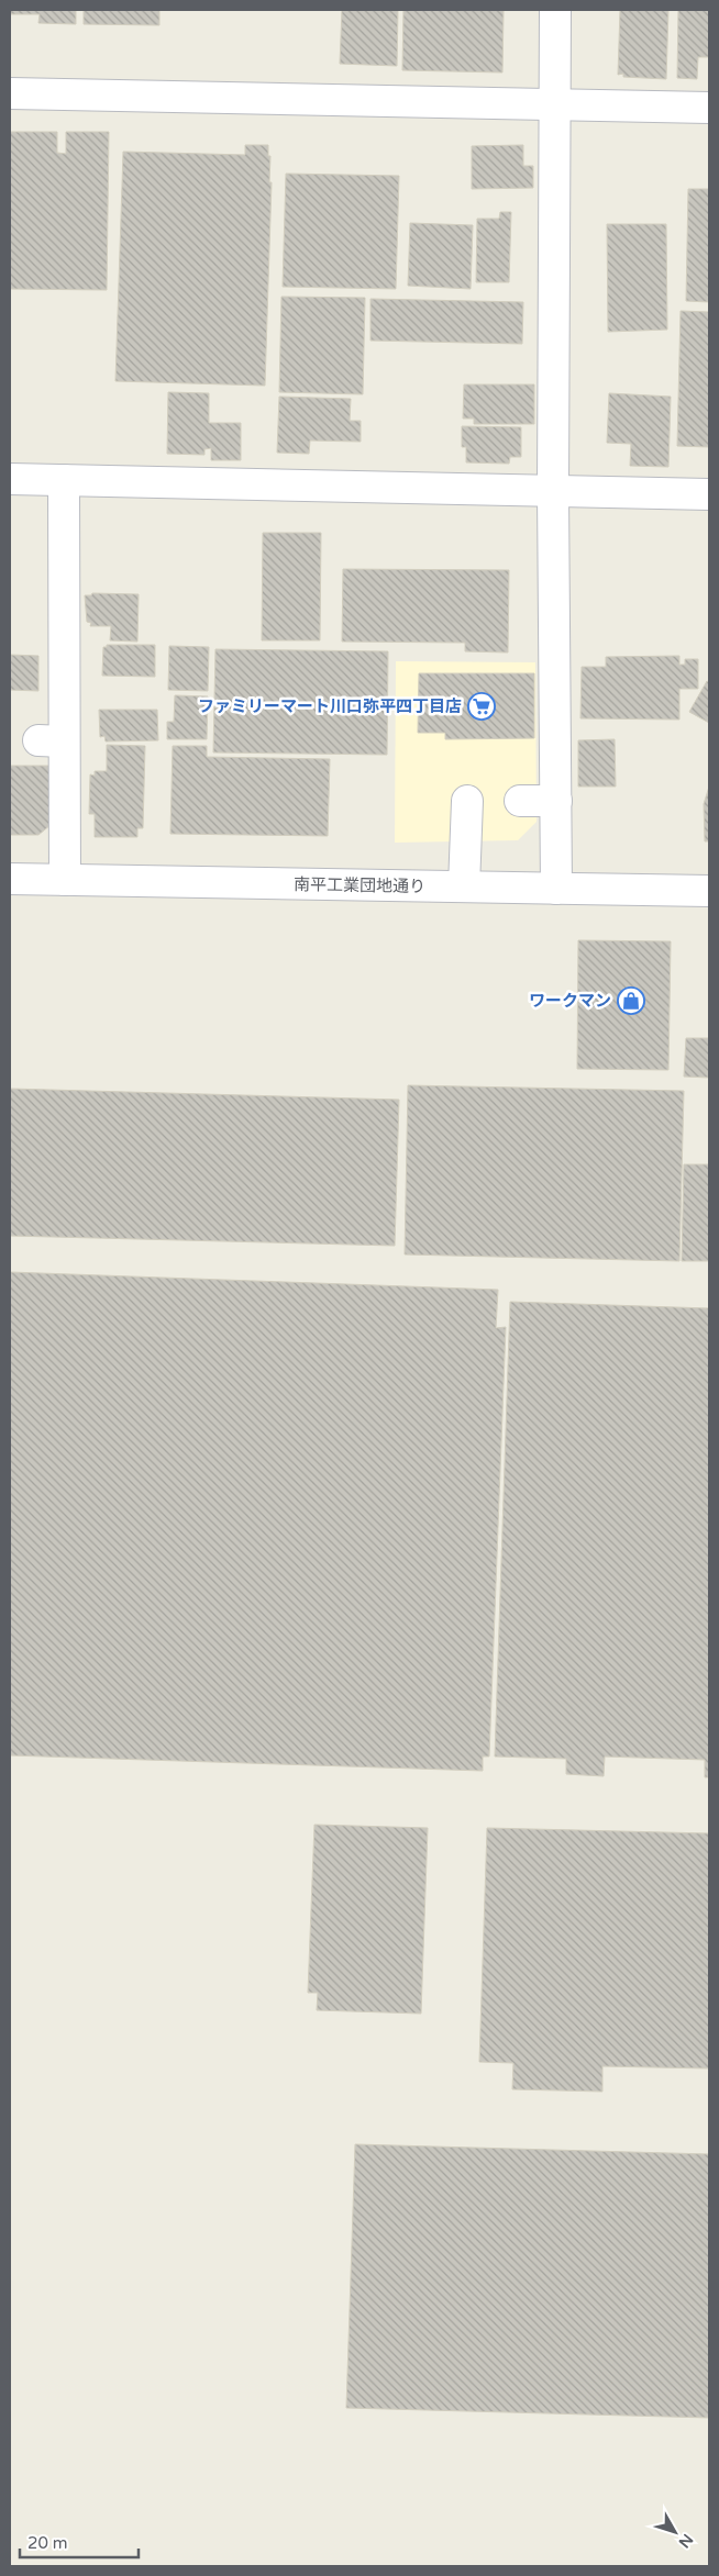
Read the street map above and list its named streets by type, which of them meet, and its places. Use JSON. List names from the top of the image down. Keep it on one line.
{"streets":{"street":["南平工業団地通り"]},"places":{"supermarket":["ファミリーマート川口弥平四丁目店"],"shop":["ワークマン"]},"scale_bar":"20 m","north":"bottom right"}
